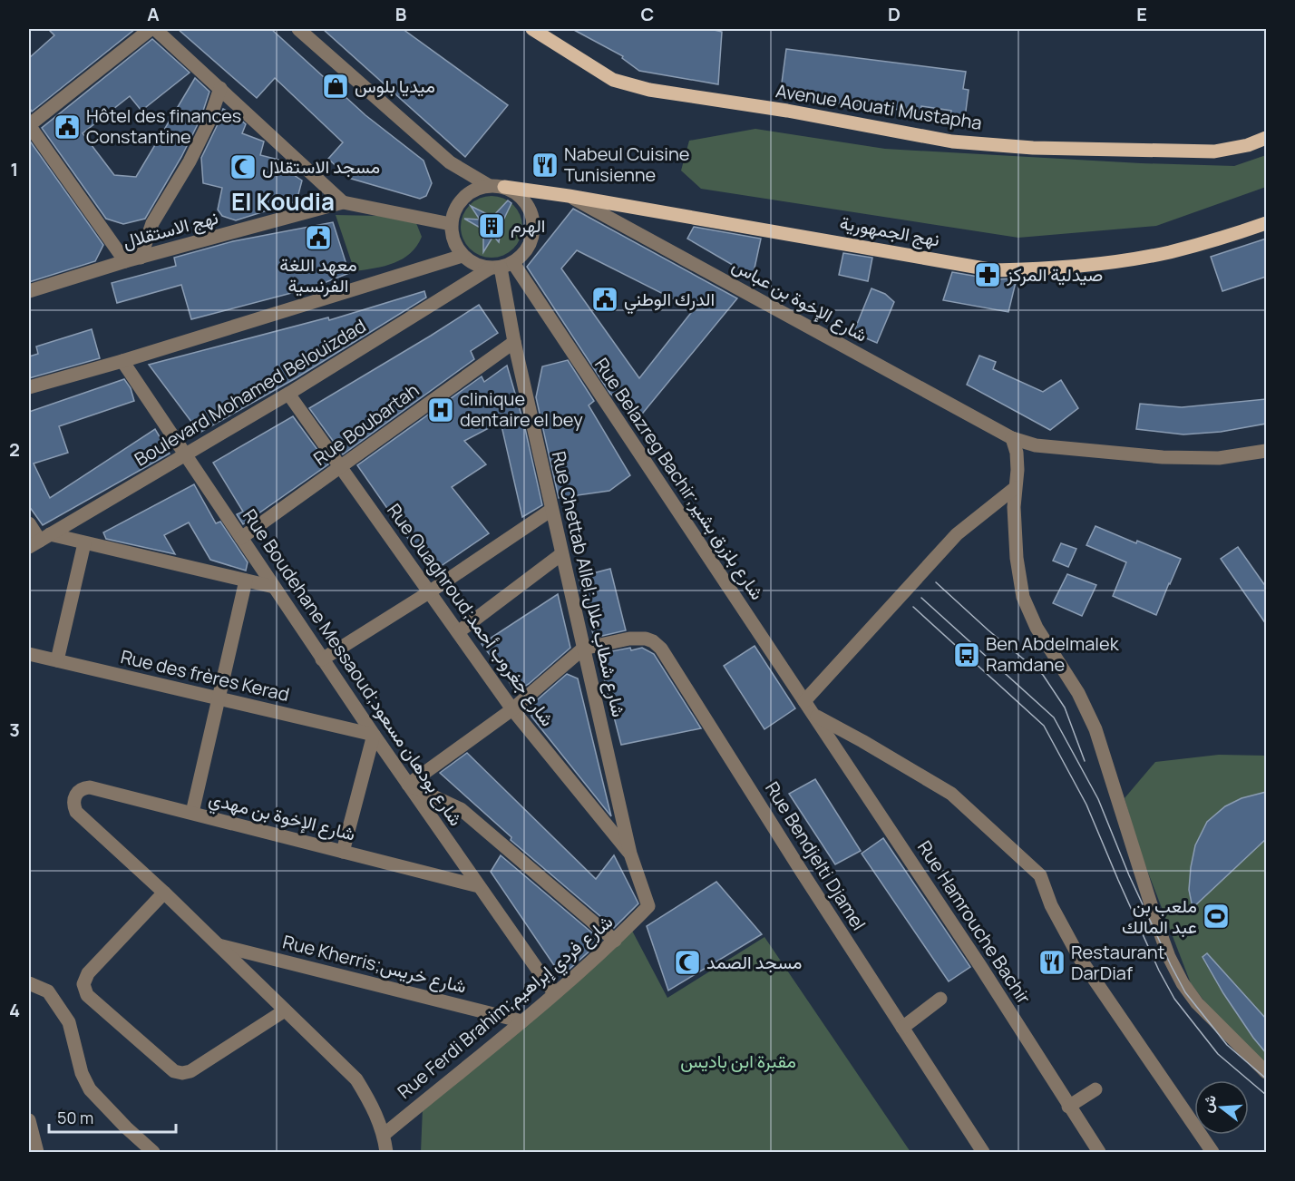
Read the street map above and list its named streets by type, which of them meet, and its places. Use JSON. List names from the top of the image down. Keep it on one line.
{"streets":{"main road":["Avenue Aouati Mustapha","نهج الجمهورية"],"street":["نهج الاستقلال","شارع الإخوة بن عباس","Boulevard Mohamed Belouizdad","Rue Boubartah","Rue Belazreg Bachir;شارع بلزرق بشير","Rue Chettab Allel;شارع شطاب علال","Rue Ouaghroud;شارع جغروب أحمد","Rue Boudehane Messaoud;شارع بودهان مسعود","Rue des frères Kerad","شارع الإخوة بن مهدي","Rue Bendjelti Djamel","Rue Hamrouche Bachir","Rue Kherris;شارع خريس","Rue Ferdi Brahim;شارع فردي إبراهيم"]},"crossings":[["نهج الاستقلال","نهج الجمهورية"],["نهج الاستقلال","Boulevard Mohamed Belouizdad"],["نهج الاستقلال","Rue Belazreg Bachir;شارع بلزرق بشير"],["نهج الاستقلال","Rue Chettab Allel;شارع شطاب علال"],["نهج الجمهورية","شارع الإخوة بن عباس"],["نهج الجمهورية","Boulevard Mohamed Belouizdad"],["نهج الجمهورية","Rue Belazreg Bachir;شارع بلزرق بشير"],["نهج الجمهورية","Rue Chettab Allel;شارع شطاب علال"],["Boulevard Mohamed Belouizdad","Rue Belazreg Bachir;شارع بلزرق بشير"],["Boulevard Mohamed Belouizdad","Rue Chettab Allel;شارع شطاب علال"],["Boulevard Mohamed Belouizdad","Rue Ouaghroud;شارع جغروب أحمد"],["Boulevard Mohamed Belouizdad","Rue Boudehane Messaoud;شارع بودهان مسعود"],["Rue Boubartah","Rue Chettab Allel;شارع شطاب علال"],["Rue Boubartah","Rue Ouaghroud;شارع جغروب أحمد"],["Rue Boubartah","Rue Boudehane Messaoud;شارع بودهان مسعود"],["Rue Belazreg Bachir;شارع بلزرق بشير","Rue Chettab Allel;شارع شطاب علال"],["Rue Belazreg Bachir;شارع بلزرق بشير","Rue Hamrouche Bachir"],["Rue Chettab Allel;شارع شطاب علال","Rue Ouaghroud;شارع جغروب أحمد"],["Rue Chettab Allel;شارع شطاب علال","Rue Bendjelti Djamel"],["Rue Chettab Allel;شارع شطاب علال","Rue Ferdi Brahim;شارع فردي إبراهيم"],["Rue Boudehane Messaoud;شارع بودهان مسعود","Rue des frères Kerad"],["Rue Boudehane Messaoud;شارع بودهان مسعود","شارع الإخوة بن مهدي"],["Rue Boudehane Messaoud;شارع بودهان مسعود","Rue Ferdi Brahim;شارع فردي إبراهيم"],["Rue Kherris;شارع خريس","Rue Ferdi Brahim;شارع فردي إبراهيم"]],"districts":["El Koudia"],"parks":["مقبرة ابن باديس"],"places":{"shop":["ميديا بلوس"],"public building":["Hôtel des finances Constantine","معهد اللغة الفرنسية","الدرك الوطني"],"restaurant":["Nabeul Cuisine Tunisienne","Restaurant DarDiaf"],"mosque":["مسجد الاستقلال","مسجد الصمد"],"building":["الهرم"],"pharmacy":["صيدلية المركز"],"hospital":["clinique dentaire el bey"],"bus stop":["Ben Abdelmalek Ramdane"],"sports":["ملعب بن عبد المالك"]},"scale_bar":"50 m","north":"left","grid":{"columns":["A","B","C","D","E"],"rows":["1","2","3","4"]}}
